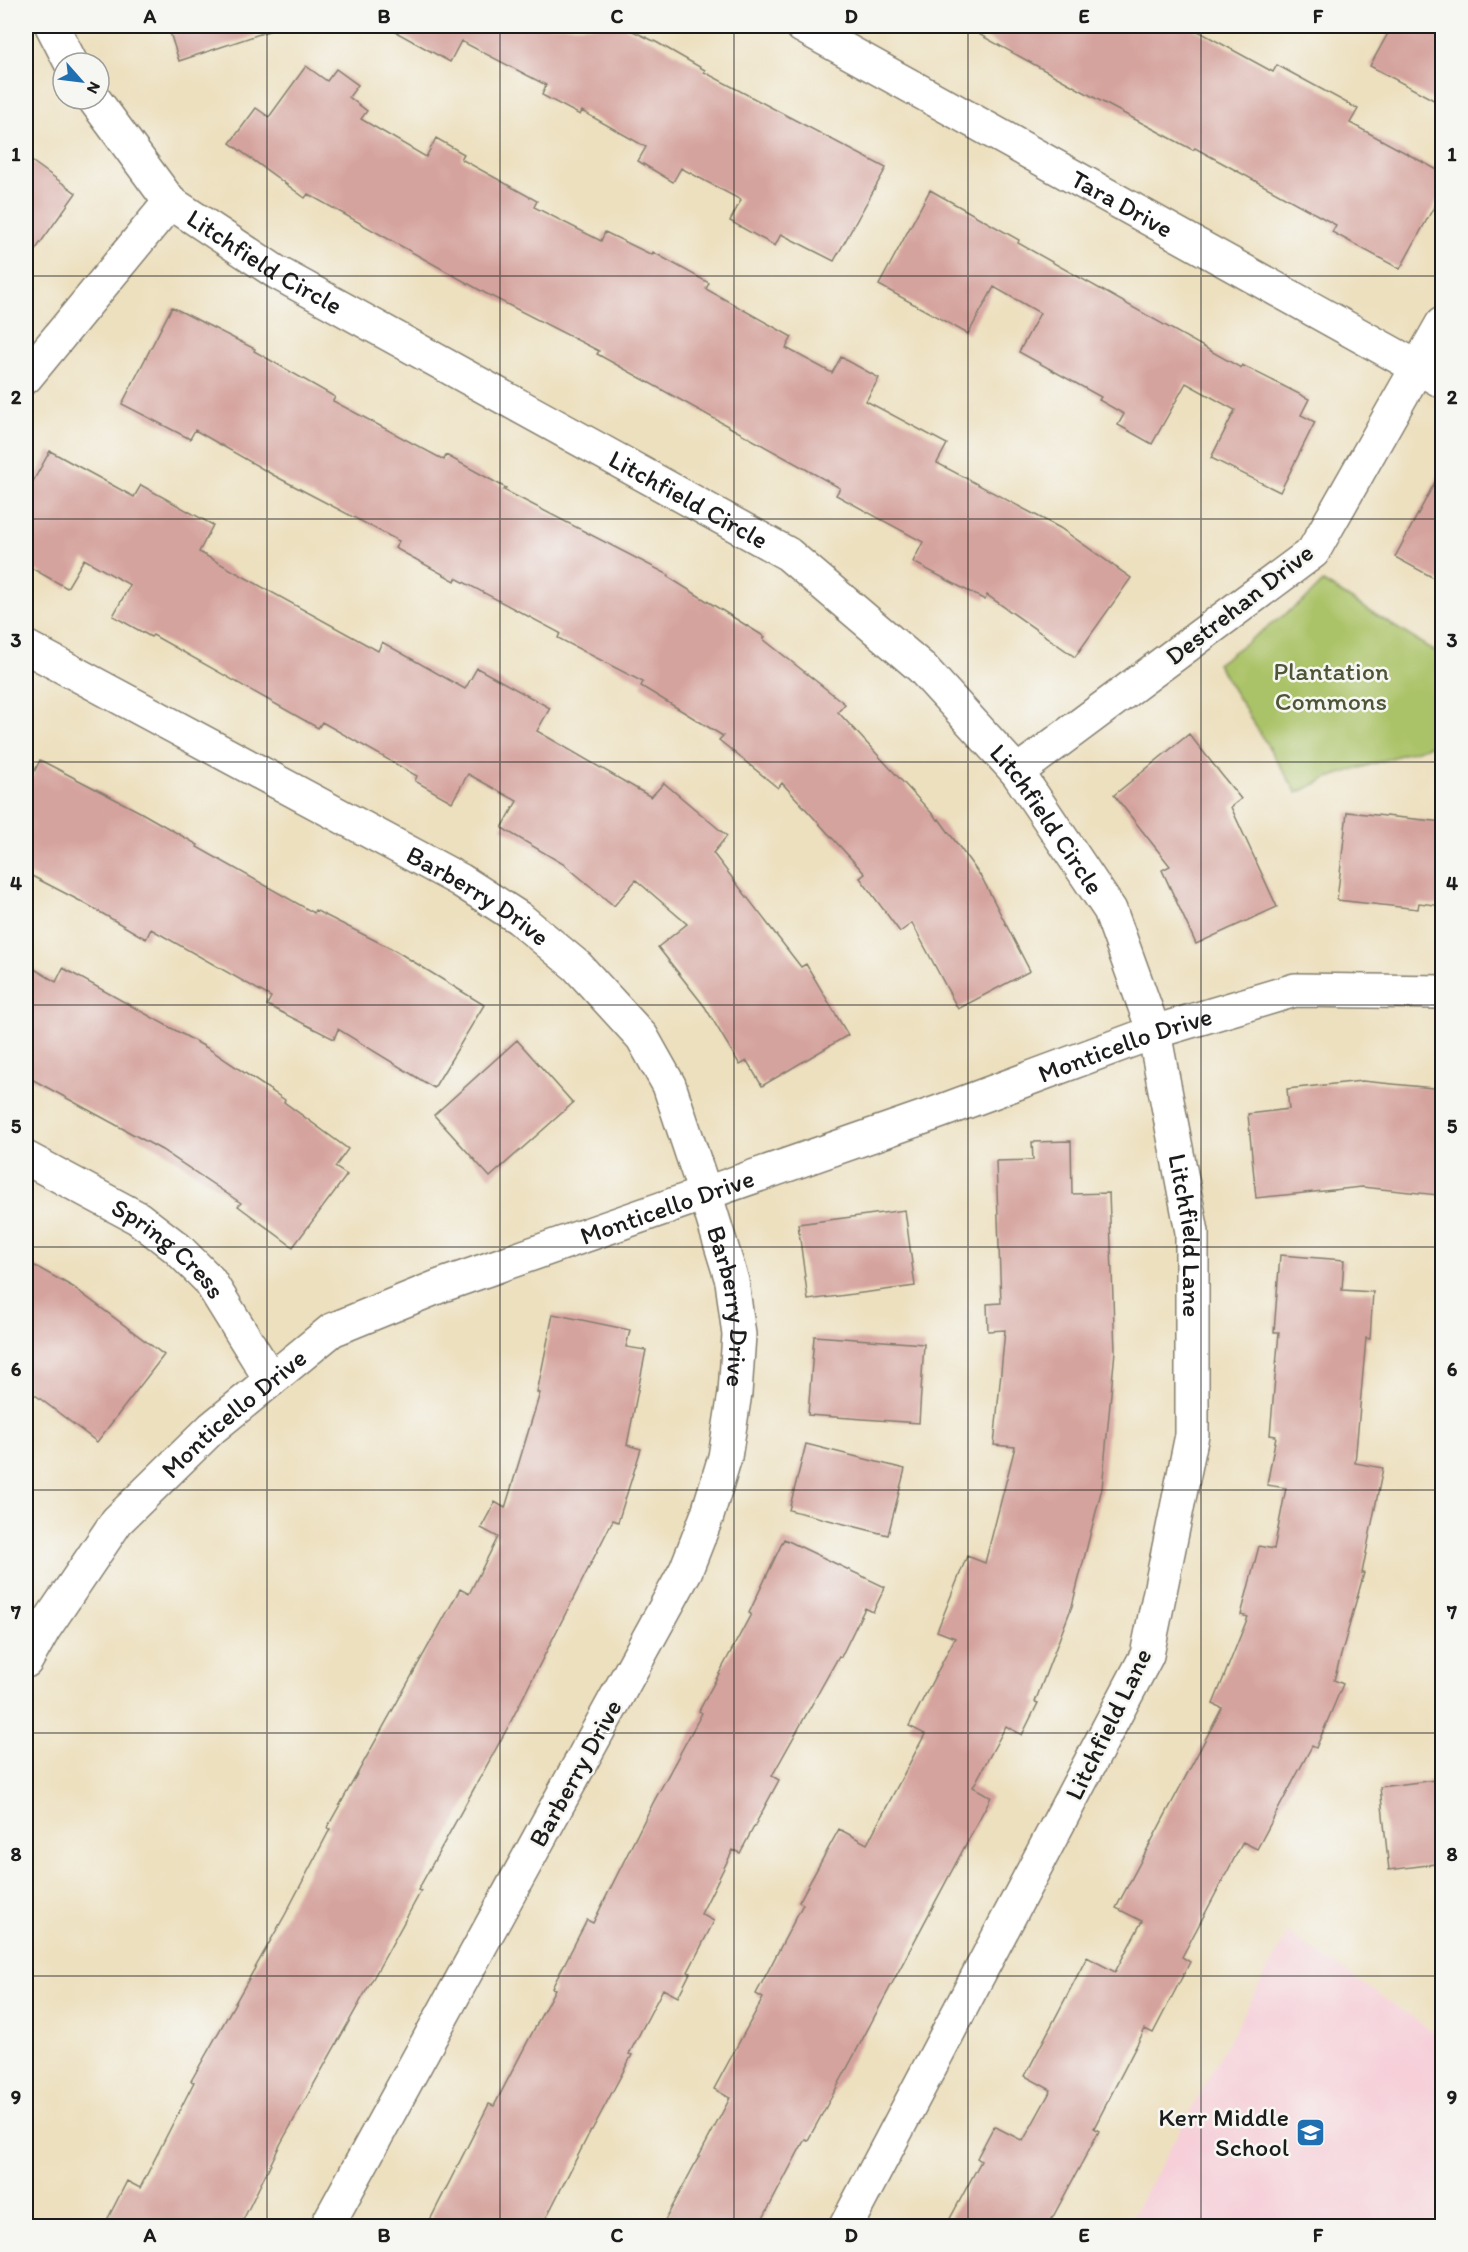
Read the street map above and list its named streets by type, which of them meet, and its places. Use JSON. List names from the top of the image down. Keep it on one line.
{"streets":{"street":["Tara Drive","Litchfield Circle","Destrehan Drive","Barberry Drive","Monticello Drive","Litchfield Lane","Spring Cress"]},"crossings":[["Tara Drive","Destrehan Drive"],["Litchfield Circle","Destrehan Drive"],["Litchfield Circle","Monticello Drive"],["Litchfield Circle","Litchfield Lane"],["Barberry Drive","Monticello Drive"],["Monticello Drive","Litchfield Lane"],["Monticello Drive","Spring Cress"]],"parks":["Plantation Commons"],"places":{"school or university":["Kerr Middle School"]},"north":"bottom right","grid":{"columns":["A","B","C","D","E","F"],"rows":["1","2","3","4","5","6","7","8","9"]}}
